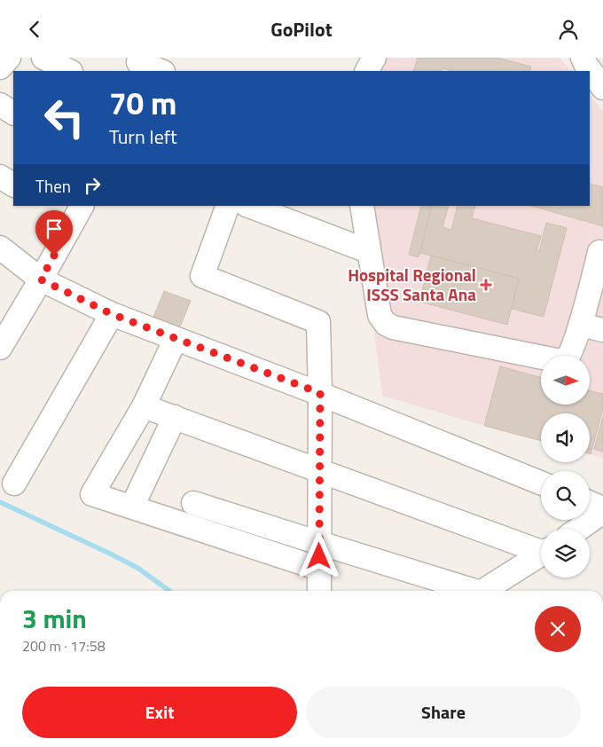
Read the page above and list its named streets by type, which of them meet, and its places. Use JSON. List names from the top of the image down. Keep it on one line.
{"places":{"health":["Hospital Regional ISSS Santa Ana"]},"north":"right","page":{"header":"GoPilot","turn":["70 m","Turn left"],"then":"Then","heading":["3 min","200 m · 17:58"],"buttons":["Exit","Share"]}}
